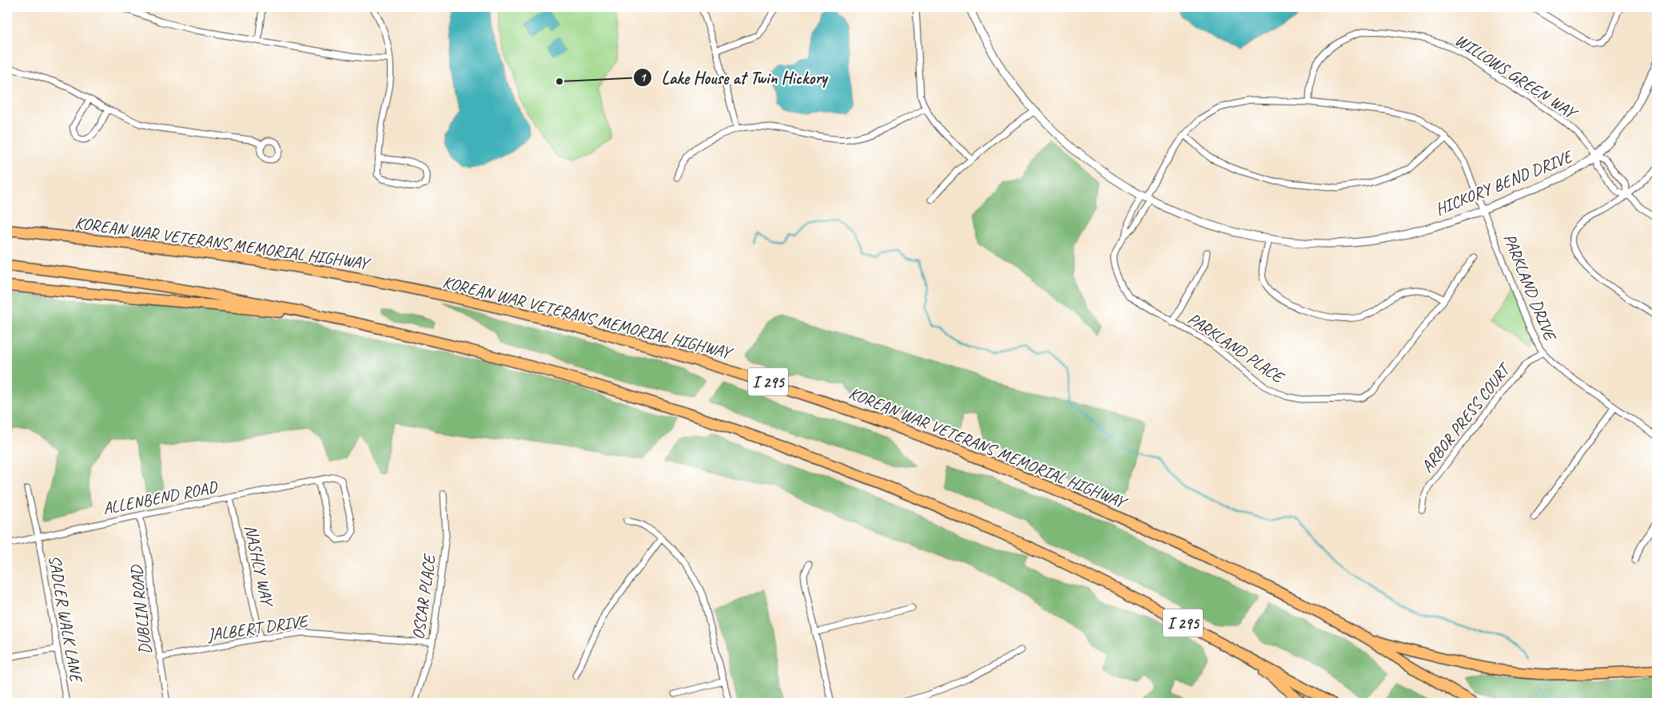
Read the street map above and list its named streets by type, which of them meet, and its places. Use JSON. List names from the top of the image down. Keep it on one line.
{"streets":{"highway":["KOREAN WAR VETERANS MEMORIAL HIGHWAY","I 295"],"street":["WILLOWS GREEN WAY","HICKORY BEND DRIVE","PARKLAND DRIVE","PARKLAND PLACE","ARBOR PRESS COURT","ALLENBEND ROAD","NASHLY WAY","OSCAR PLACE","DUBLIN ROAD","SADLER WALK LANE","JALBERT DRIVE"]},"crossings":[["WILLOWS GREEN WAY","HICKORY BEND DRIVE"],["WILLOWS GREEN WAY","PARKLAND DRIVE"],["HICKORY BEND DRIVE","PARKLAND DRIVE"],["HICKORY BEND DRIVE","PARKLAND PLACE"],["PARKLAND DRIVE","PARKLAND PLACE"],["PARKLAND DRIVE","ARBOR PRESS COURT"],["ALLENBEND ROAD","NASHLY WAY"],["ALLENBEND ROAD","DUBLIN ROAD"],["ALLENBEND ROAD","SADLER WALK LANE"],["NASHLY WAY","JALBERT DRIVE"],["OSCAR PLACE","JALBERT DRIVE"],["DUBLIN ROAD","JALBERT DRIVE"]],"places":["Lake House at Twin Hickory"]}
